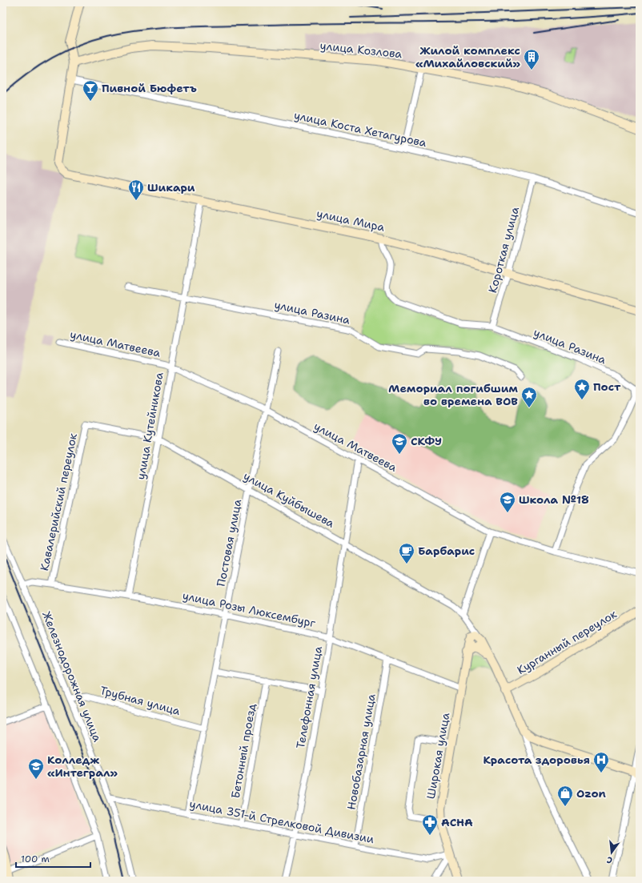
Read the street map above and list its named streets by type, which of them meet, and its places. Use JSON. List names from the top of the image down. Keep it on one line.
{"streets":{"main road":["улица Козлова","улица Мира","улица Куйбышева","Курганный переулок","Широкая улица"],"street":["улица Коста Хетагурова","Короткая улица","улица Разина","улица Матвеева","улица Кутейникова","Кавалерийский переулок","Постовая улица","улица Розы Люксембург","Железнодорожная улица","Телефонная улица","Трубная улица","Бетонный проезд","Новобазарная улица","улица 351-й Стрелковой Дивизии"]},"crossings":[["улица Коста Хетагурова","улица Мира"],["улица Коста Хетагурова","Короткая улица"],["улица Мира","Короткая улица"],["улица Мира","улица Разина"],["улица Мира","улица Кутейникова"],["Короткая улица","улица Разина"],["улица Разина","улица Кутейникова"],["улица Матвеева","улица Кутейникова"],["улица Матвеева","Постовая улица"],["улица Матвеева","Телефонная улица"],["улица Кутейникова","улица Куйбышева"],["улица Кутейникова","улица Розы Люксембург"],["улица Куйбышева","Кавалерийский переулок"],["улица Куйбышева","Постовая улица"],["улица Куйбышева","Курганный переулок"],["улица Куйбышева","Телефонная улица"],["улица Куйбышева","Широкая улица"],["Кавалерийский переулок","улица Розы Люксембург"],["Постовая улица","улица Розы Люксембург"],["Постовая улица","Трубная улица"],["Постовая улица","улица 351-й Стрелковой Дивизии"],["улица Розы Люксембург","Железнодорожная улица"],["улица Розы Люксембург","Телефонная улица"],["улица Розы Люксембург","Новобазарная улица"],["улица Розы Люксембург","Широкая улица"],["Железнодорожная улица","Трубная улица"],["Железнодорожная улица","улица 351-й Стрелковой Дивизии"],["Телефонная улица","улица 351-й Стрелковой Дивизии"],["Бетонный проезд","улица 351-й Стрелковой Дивизии"],["Новобазарная улица","улица 351-й Стрелковой Дивизии"],["Широкая улица","улица 351-й Стрелковой Дивизии"]],"places":{"building":["Жилой комплекс «Михайловский»"],"bar":["Пивной Бюфетъ"],"restaurant":["Шикари"],"place":["Пост","Мемориал погибшим во времена ВОВ"],"school or university":["СКФУ","Школа №18","Колледж «Интеграл»"],"cafe":["Барбарис"],"hospital":["Красота здоровья"],"shop":["Ozon"],"pharmacy":["АСНА"]},"scale_bar":"100 m","north":"bottom"}
